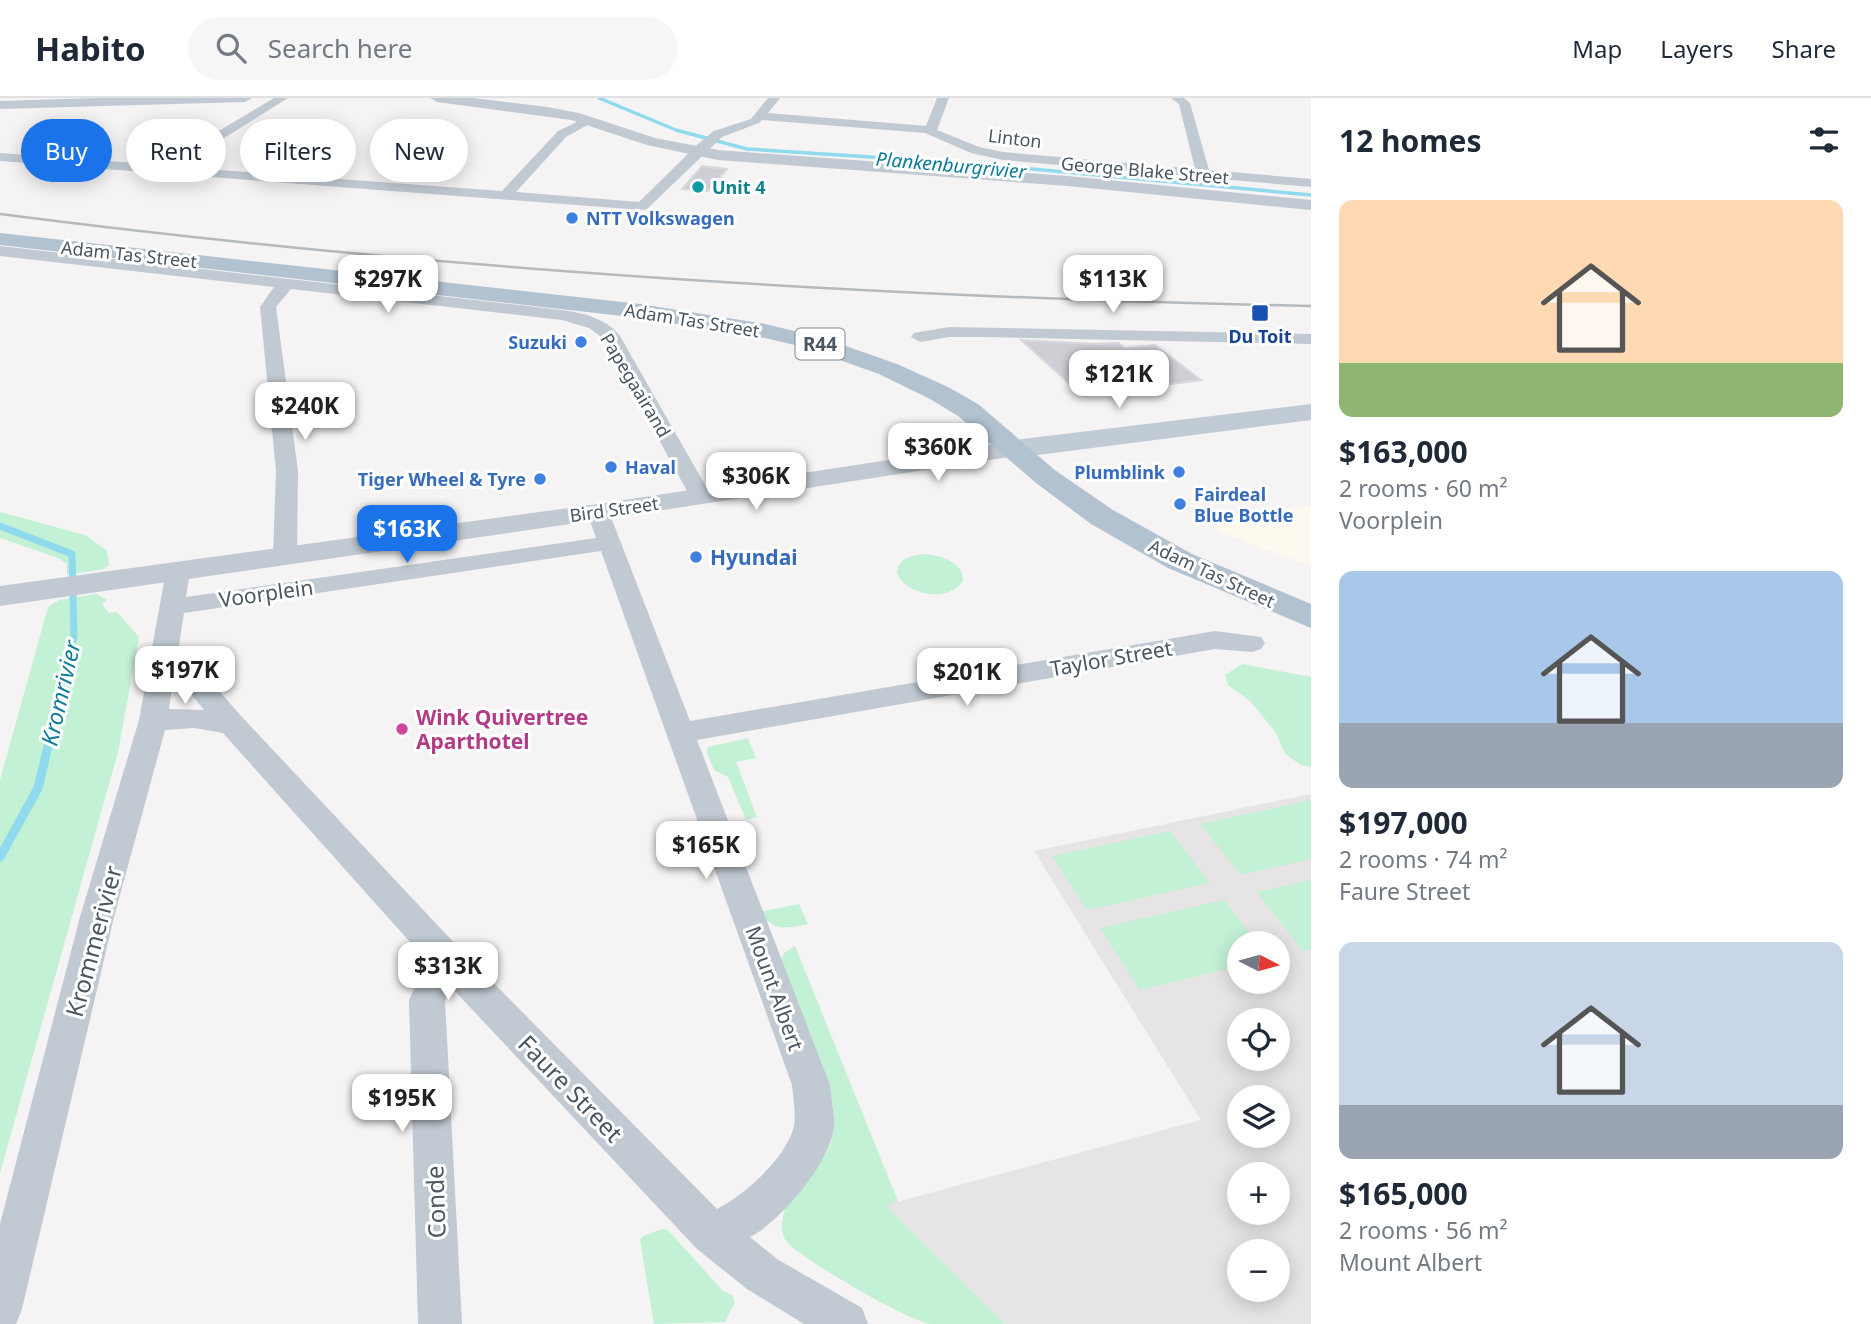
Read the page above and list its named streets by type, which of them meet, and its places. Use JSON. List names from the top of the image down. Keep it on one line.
{"streets":{"main road":["Adam Tas Street","R44","Bird Street"],"street":["Linton","George Blake Street","Papegaairand","Voorplein","Taylor Street","Krommerivier","Mount Albert","Faure Street","Conde"]},"crossings":[["Adam Tas Street","Bird Street"],["Papegaairand","Bird Street"],["Bird Street","Krommerivier"],["Bird Street","Mount Albert"],["Voorplein","Krommerivier"],["Voorplein","Mount Albert"],["Taylor Street","Mount Albert"],["Krommerivier","Faure Street"],["Mount Albert","Faure Street"],["Faure Street","Conde"]],"water":["Plankenburgrivier","Kromrivier"],"places":{"other":["Unit 4","NTT Volkswagen","Suzuki","Haval","Plumblink","Tiger Wheel & Tyre","Fairdeal Blue Bottle","Hyundai","Wink Quivertree Aparthotel"],"transit":["Du Toit"]},"north":"right","page":{"header":"Habito","search":"Search here","nav":["Map","Layers","Share"],"heading":"12 homes","chip":["Buy","Rent","Filters","New"],"list":[{"name":"$163,000","note":"2 rooms · 60 m² · Voorplein"},{"name":"$197,000","note":"2 rooms · 74 m² · Faure Street"},{"name":"$165,000","note":"2 rooms · 56 m² · Mount Albert"}],"price":["$297K","$113K","$121K","$240K","$360K","$306K","$163K","$197K","$201K","$165K","$313K","$195K"],"map_buttons":["+","−"]}}
